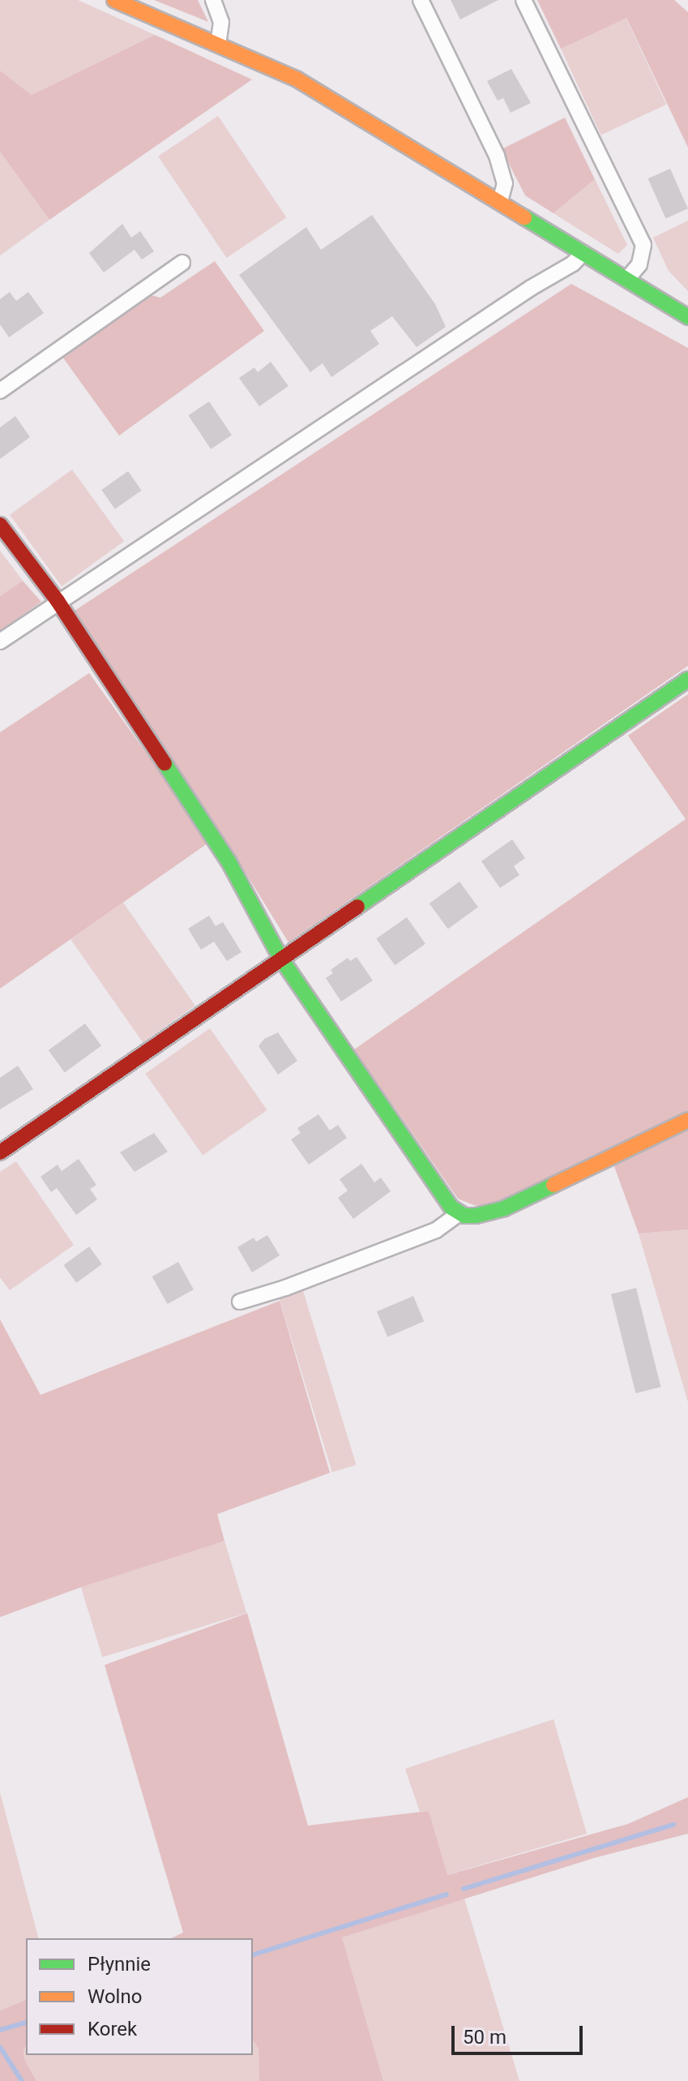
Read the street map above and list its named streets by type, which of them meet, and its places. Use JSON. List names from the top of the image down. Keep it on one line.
{"legend":["Płynnie","Wolno","Korek"],"scale_bar":"50 m"}
